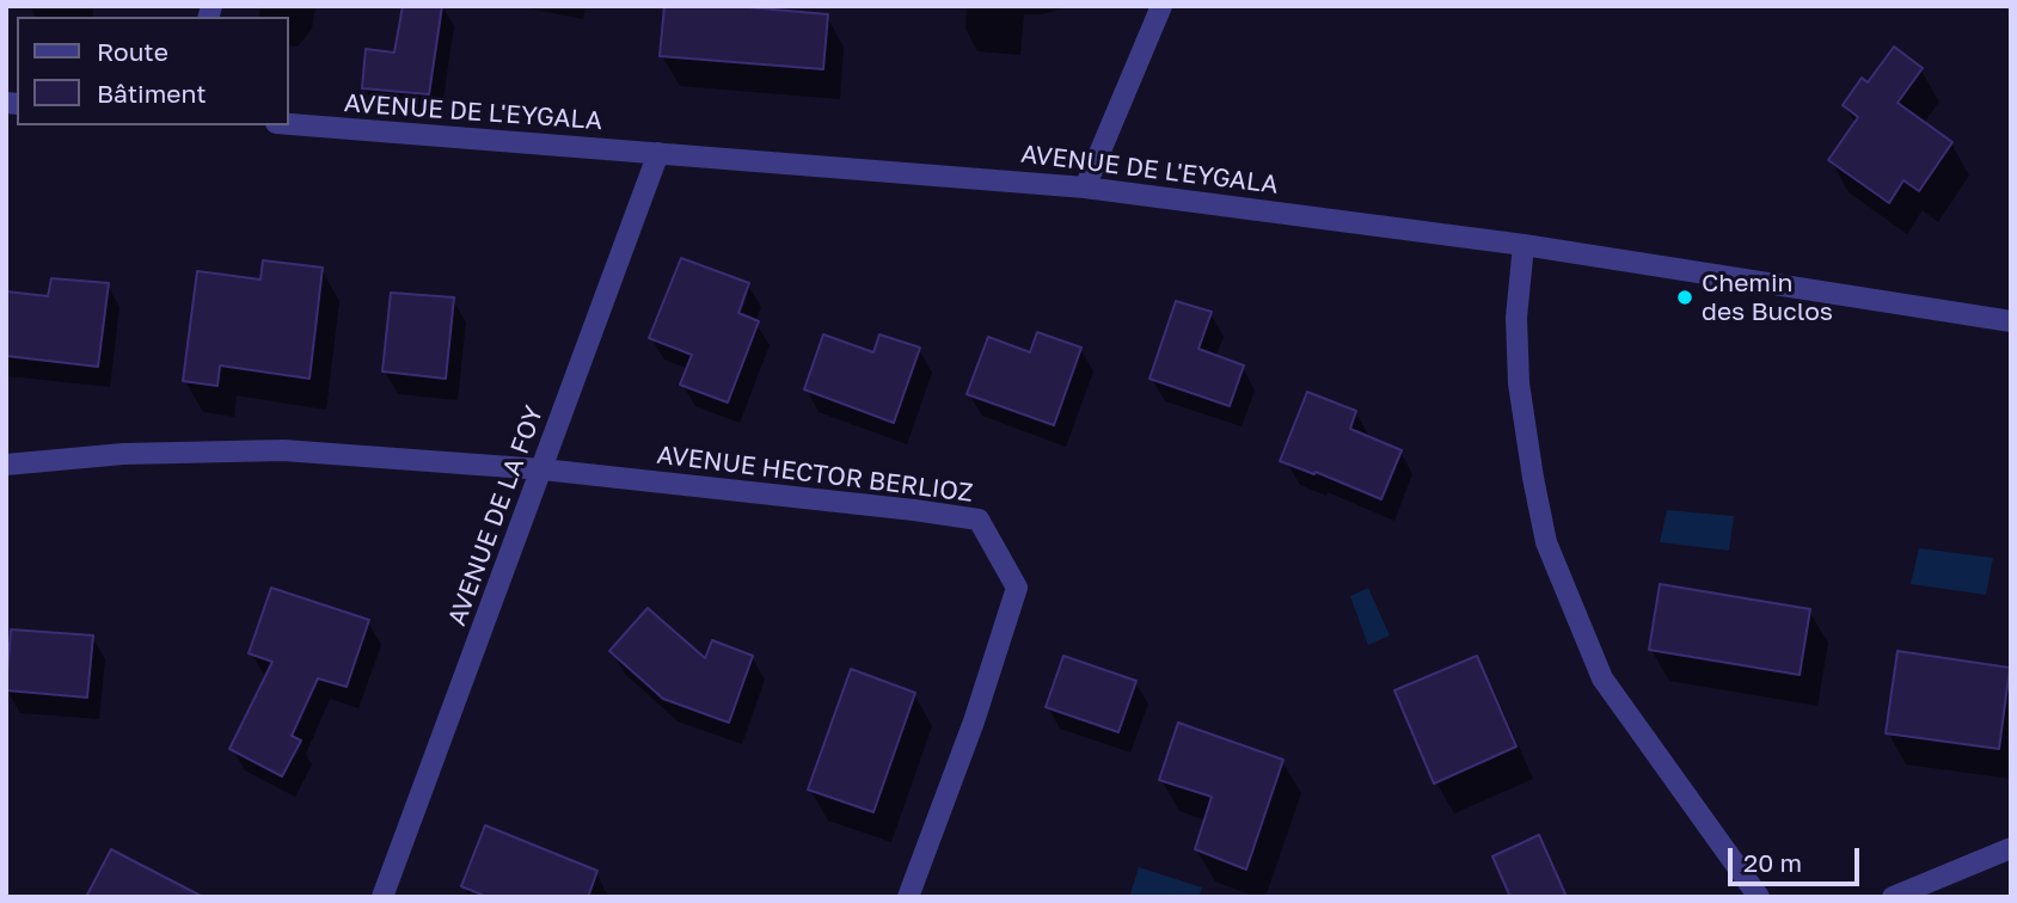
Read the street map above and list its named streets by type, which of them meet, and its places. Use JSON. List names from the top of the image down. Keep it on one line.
{"streets":{"street":["AVENUE DE L'EYGALA","AVENUE HECTOR BERLIOZ","AVENUE DE LA FOY"]},"crossings":[["AVENUE DE L'EYGALA","AVENUE DE LA FOY"],["AVENUE HECTOR BERLIOZ","AVENUE DE LA FOY"]],"places":["Chemin des Buclos"],"legend":["Route","Bâtiment"],"scale_bar":"20 m"}
